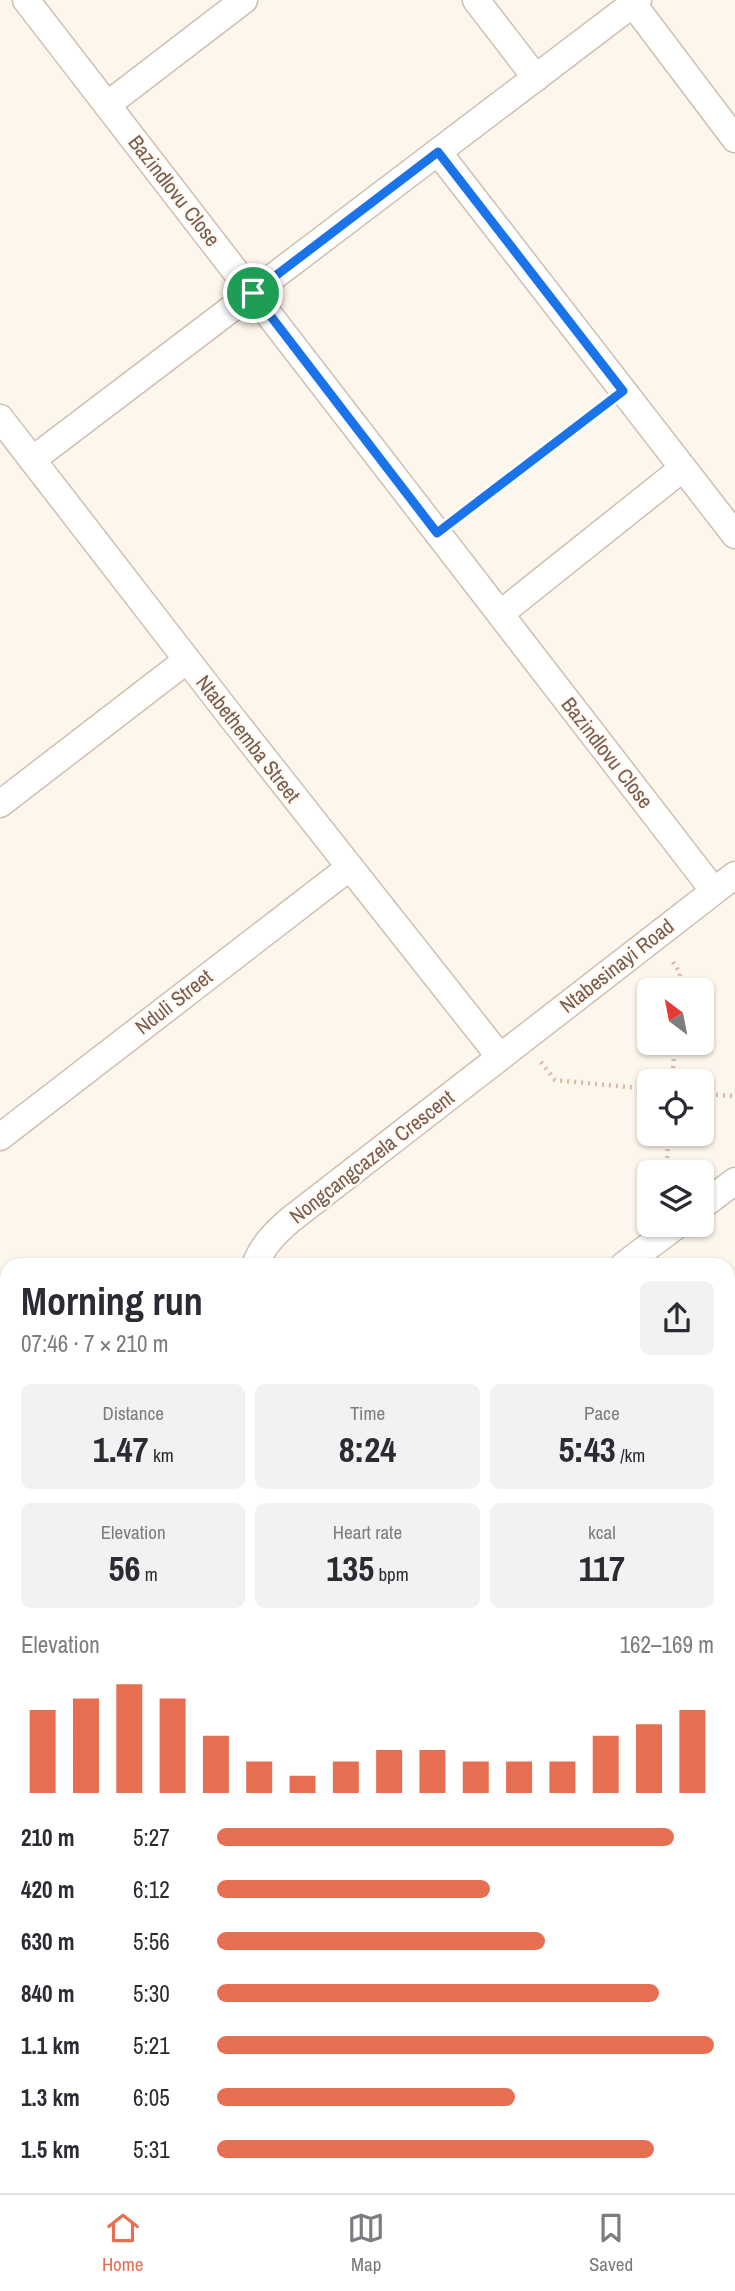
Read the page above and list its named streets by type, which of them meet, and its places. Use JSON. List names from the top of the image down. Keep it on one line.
{"streets":{"street":["Bazindlovu Close","Ntabethemba Street","Ntabesinayi Road","Nduli Street","Nongcangcazela Crescent"]},"crossings":[["Bazindlovu Close","Ntabesinayi Road"],["Ntabethemba Street","Ntabesinayi Road"],["Ntabethemba Street","Nduli Street"],["Ntabethemba Street","Nongcangcazela Crescent"],["Ntabesinayi Road","Nongcangcazela Crescent"]],"north":"top left","page":{"heading":["Morning run","07:46 · 7 × 210 m"],"stats":[["Distance","1.47 km"],["Time","8:24"],["Pace","5:43 /km"],["Elevation","56 m"],["Heart rate","135 bpm"],["kcal","117"]],"chart":["Elevation","162–169 m"],"list":[{"name":"210 m","note":"5:27"},{"name":"420 m","note":"6:12"},{"name":"630 m","note":"5:56"},{"name":"840 m","note":"5:30"},{"name":"1.1 km","note":"5:21"},{"name":"1.3 km","note":"6:05"},{"name":"1.5 km","note":"5:31"}],"tabs":["Home","Map","Saved"]}}
